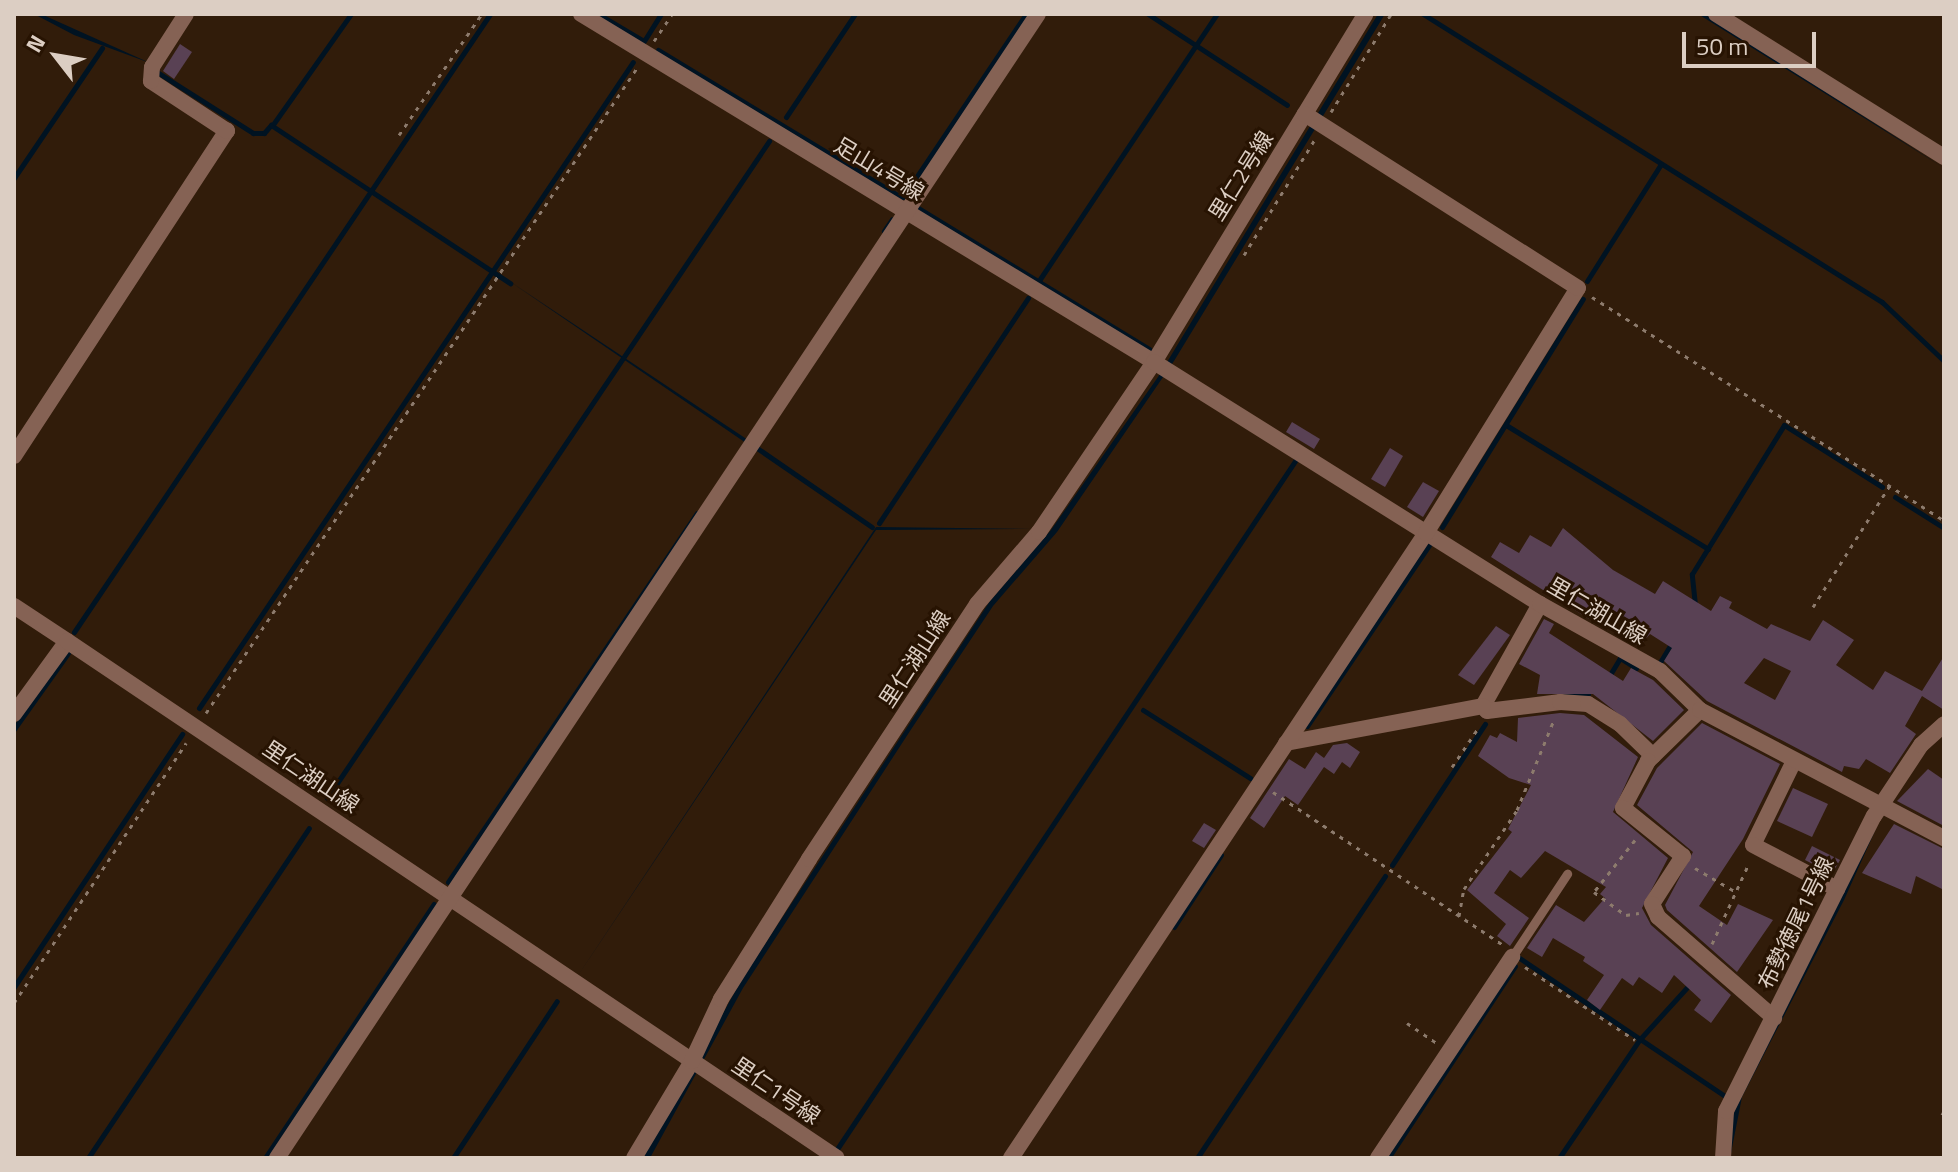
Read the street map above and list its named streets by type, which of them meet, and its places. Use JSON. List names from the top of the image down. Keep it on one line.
{"streets":{"street":["足山4号線","里仁2号線","里仁湖山線","布勢徳尾1号線","里仁1号線"]},"crossings":[["足山4号線","里仁2号線"],["足山4号線","里仁湖山線"],["里仁2号線","里仁湖山線"],["里仁湖山線","布勢徳尾1号線"],["里仁湖山線","里仁1号線"]],"scale_bar":"50 m","north":"top left"}
